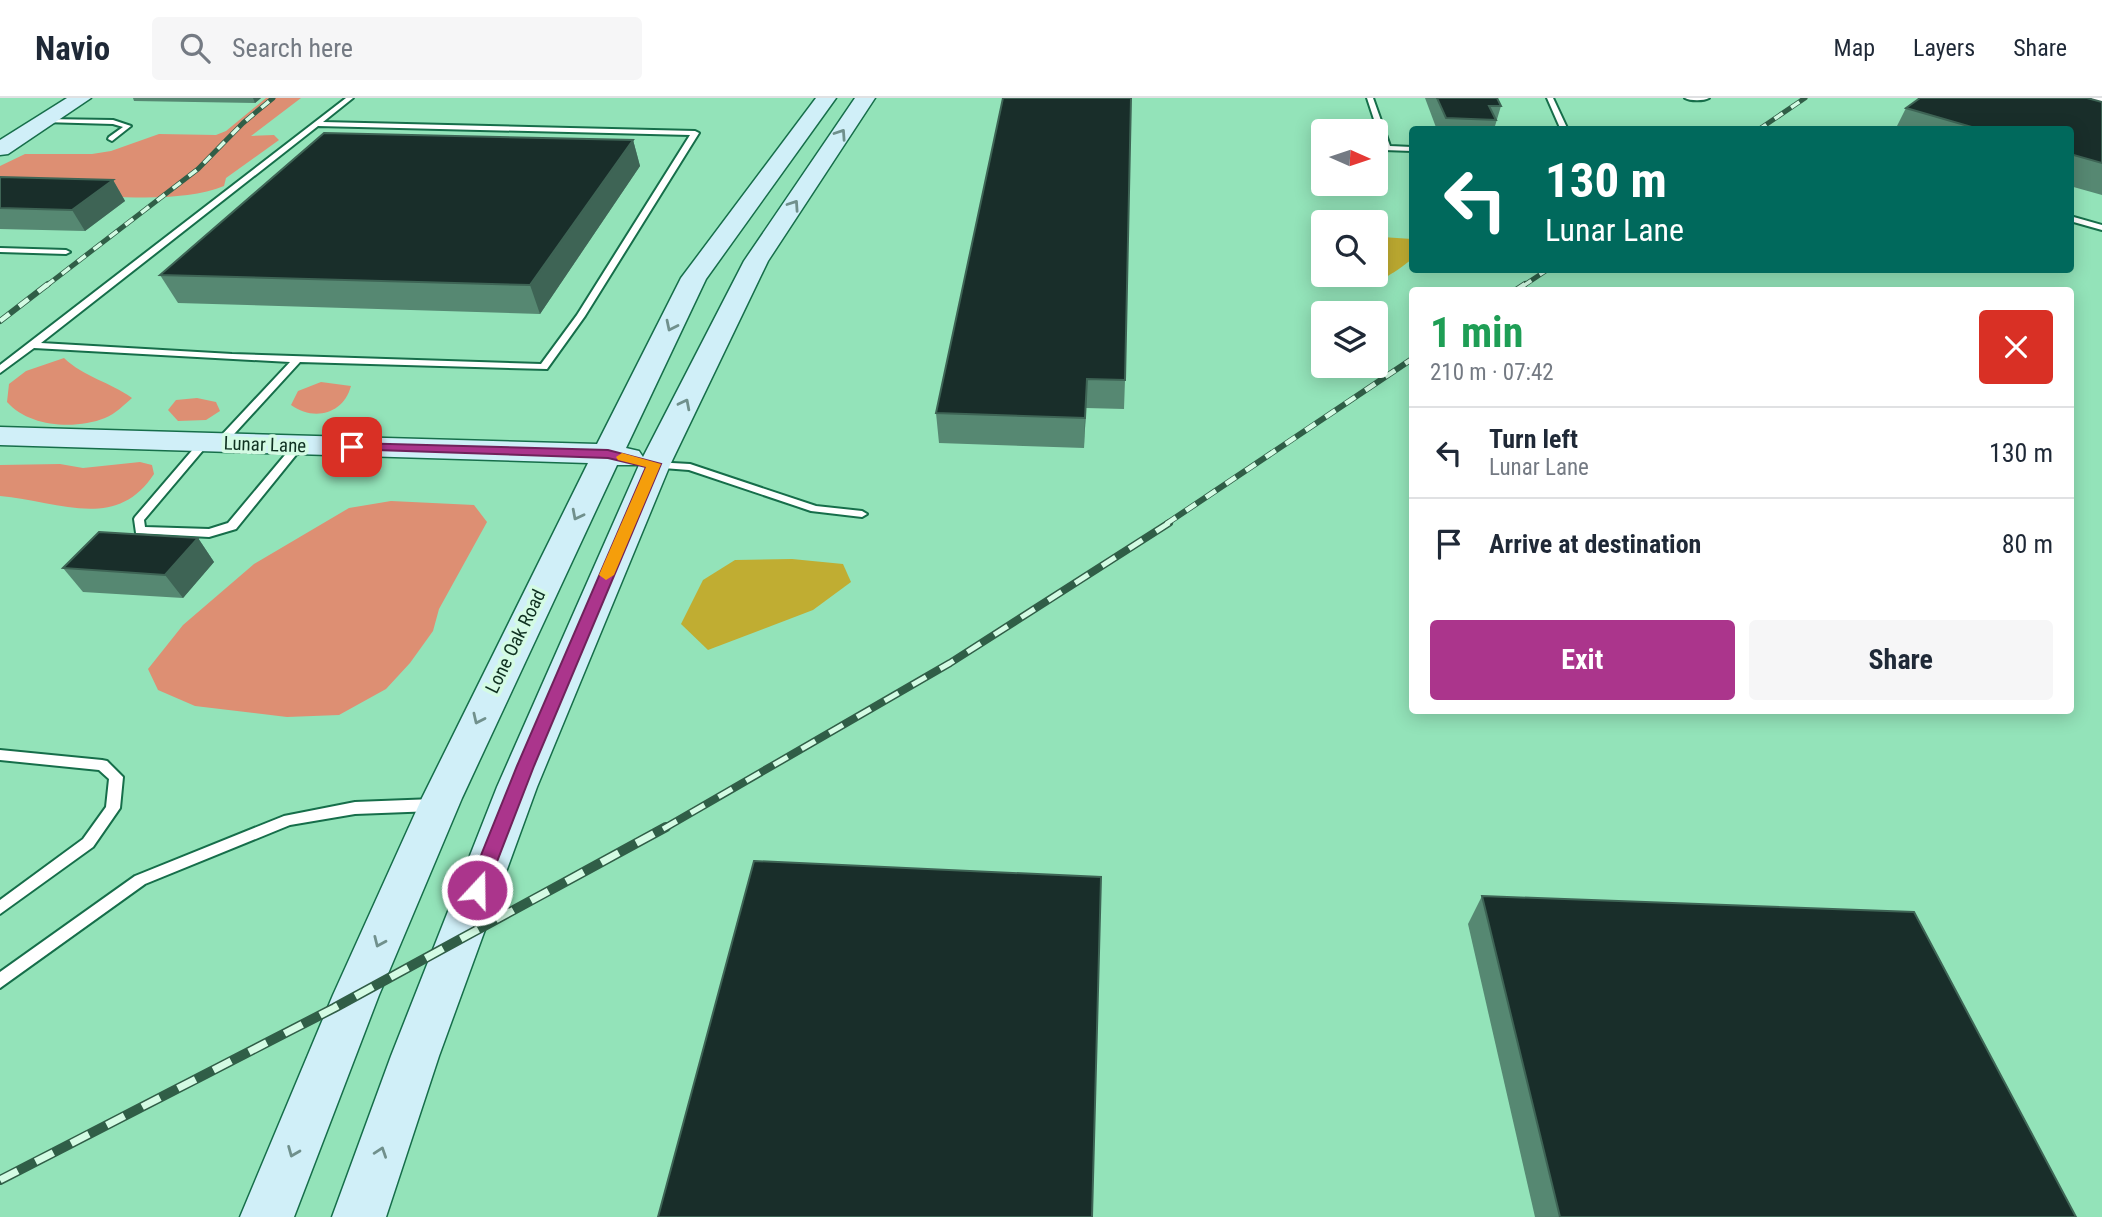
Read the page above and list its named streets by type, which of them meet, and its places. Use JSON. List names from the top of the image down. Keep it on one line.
{"streets":{"main road":["Lunar Lane","Lone Oak Road"]},"crossings":[["Lunar Lane","Lone Oak Road"]],"north":"right","page":{"header":"Navio","search":"Search here","nav":["Map","Layers","Share"],"turn":["130 m","Lunar Lane"],"heading":["1 min","210 m · 07:42"],"list":[{"name":"Turn left","note":"Lunar Lane","value":"130 m"},{"name":"Arrive at destination","value":"80 m"}],"buttons":["Exit","Share"]}}
